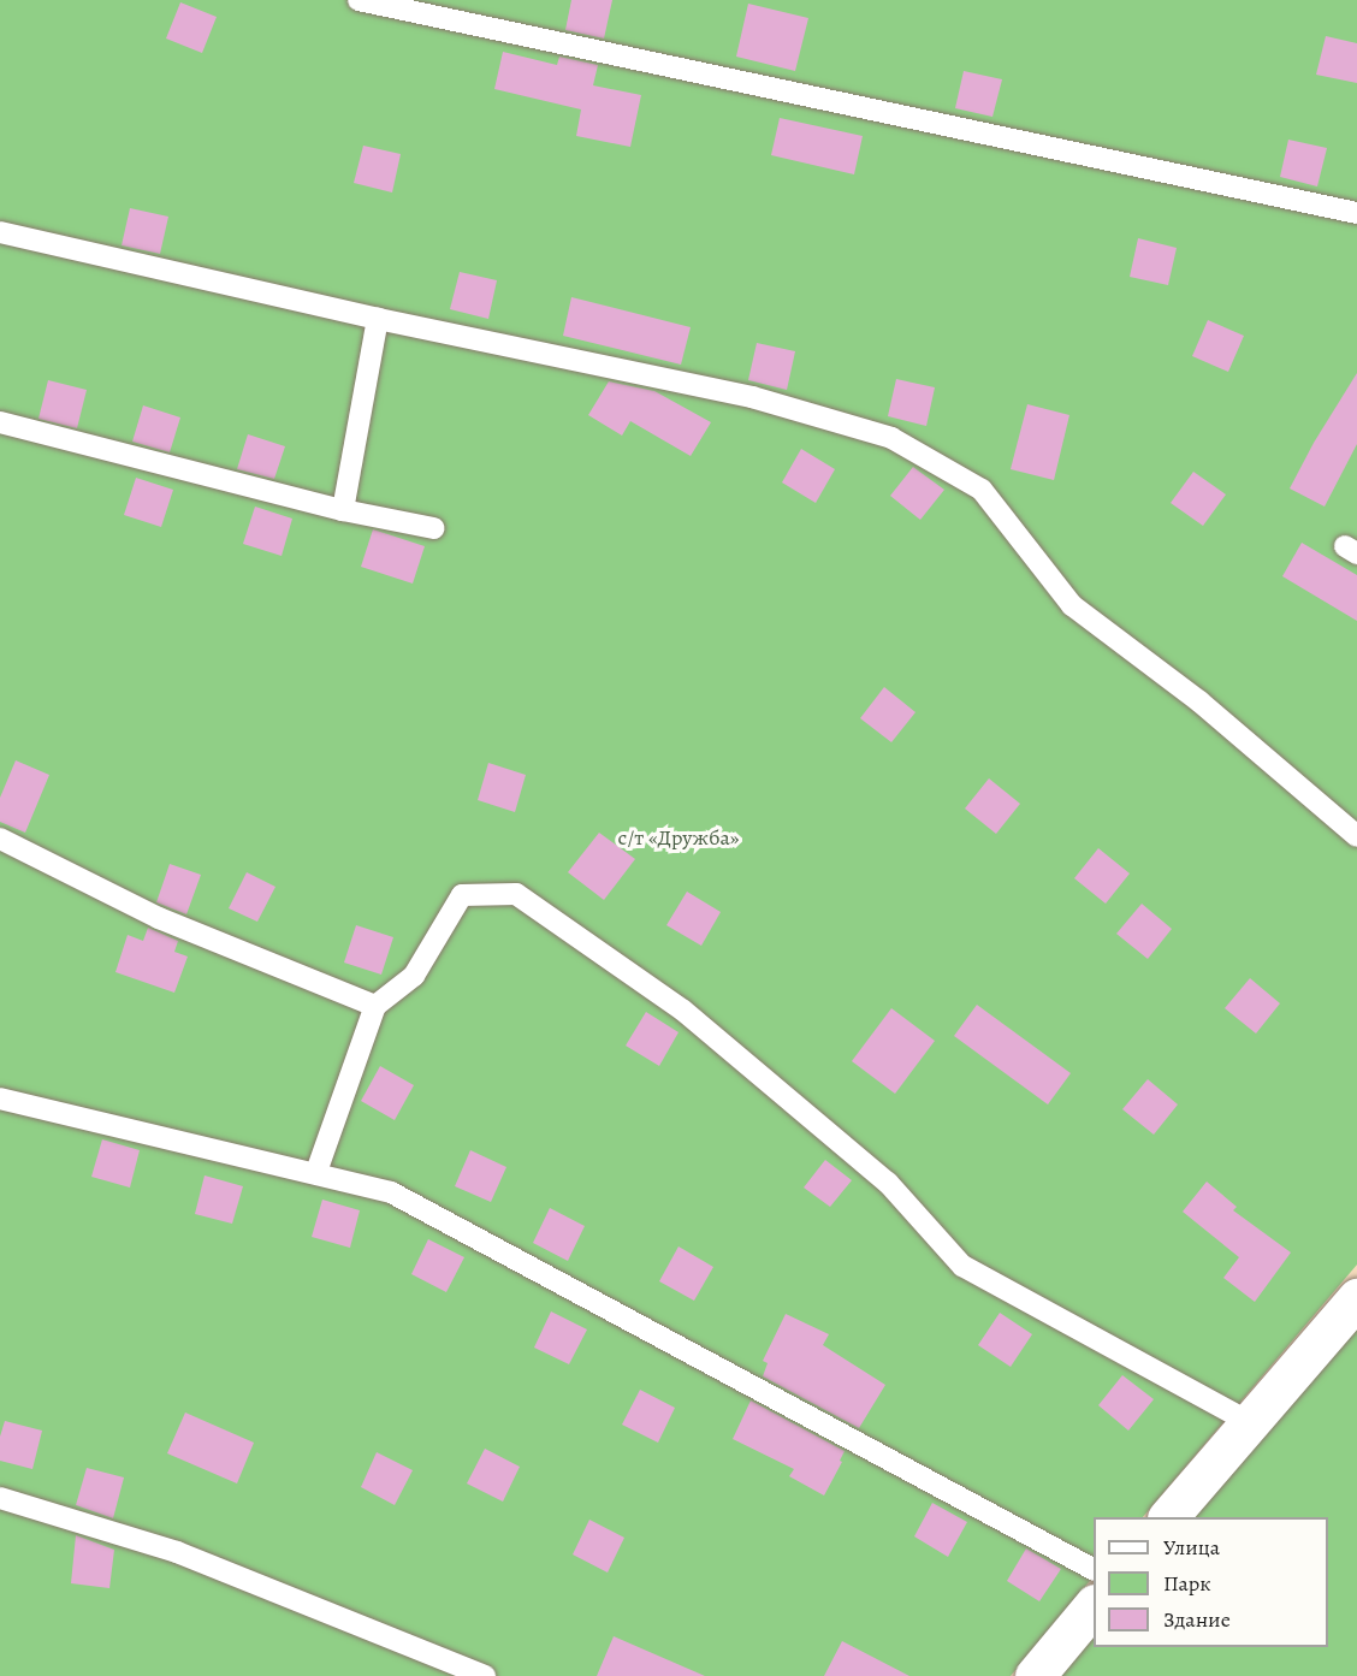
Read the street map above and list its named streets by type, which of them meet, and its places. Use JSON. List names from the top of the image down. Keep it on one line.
{"parks":["с/т «Дружба»"],"legend":["Улица","Парк","Здание"]}
